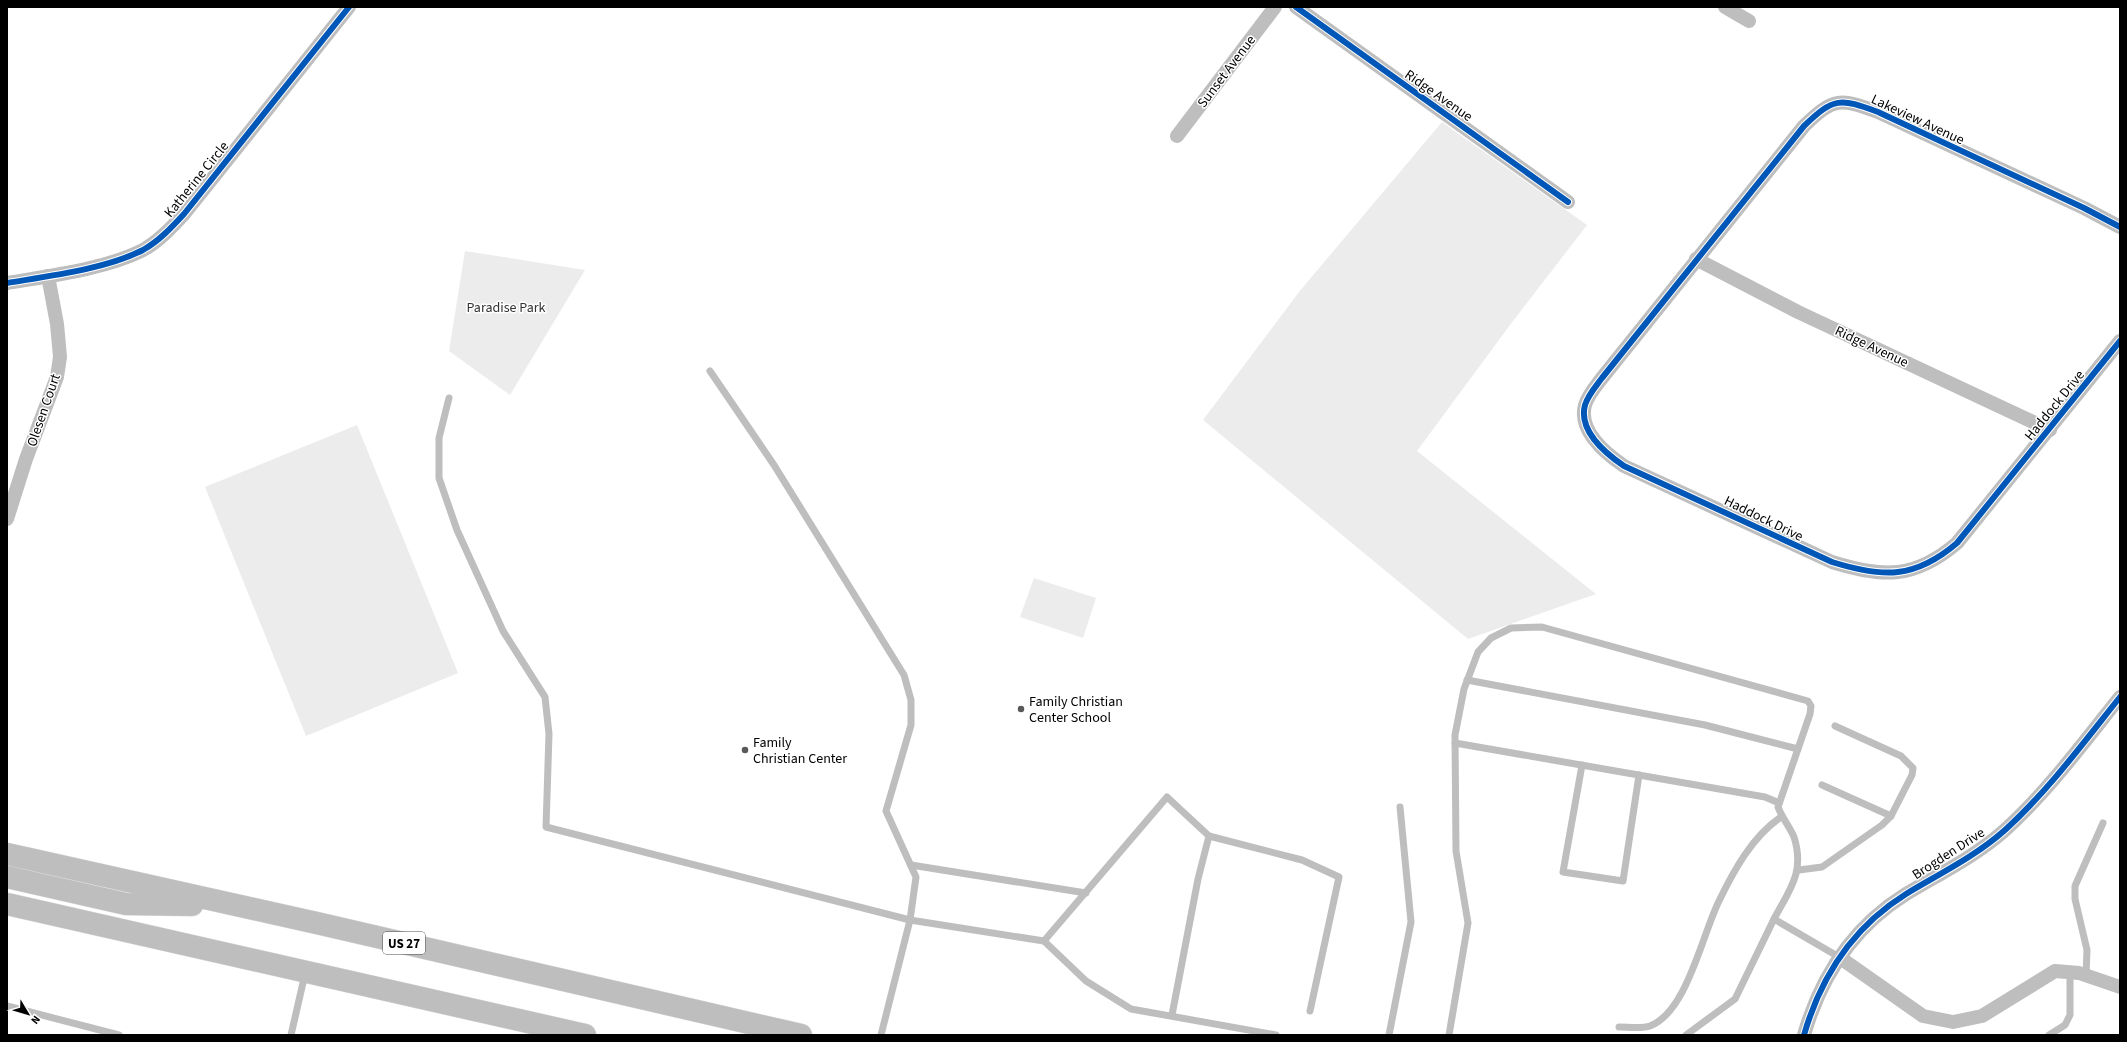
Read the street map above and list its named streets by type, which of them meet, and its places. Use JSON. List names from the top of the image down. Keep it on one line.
{"streets":{"highway":["US 27"],"street":["Sunset Avenue","Ridge Avenue","Lakeview Avenue","Katherine Circle","Haddock Drive","Olesen Court","Brogden Drive"]},"crossings":[["Ridge Avenue","Haddock Drive"],["Lakeview Avenue","Haddock Drive"],["Katherine Circle","Olesen Court"]],"parks":["Paradise Park"],"places":["Family Christian Center School","Family Christian Center"],"north":"bottom right"}
